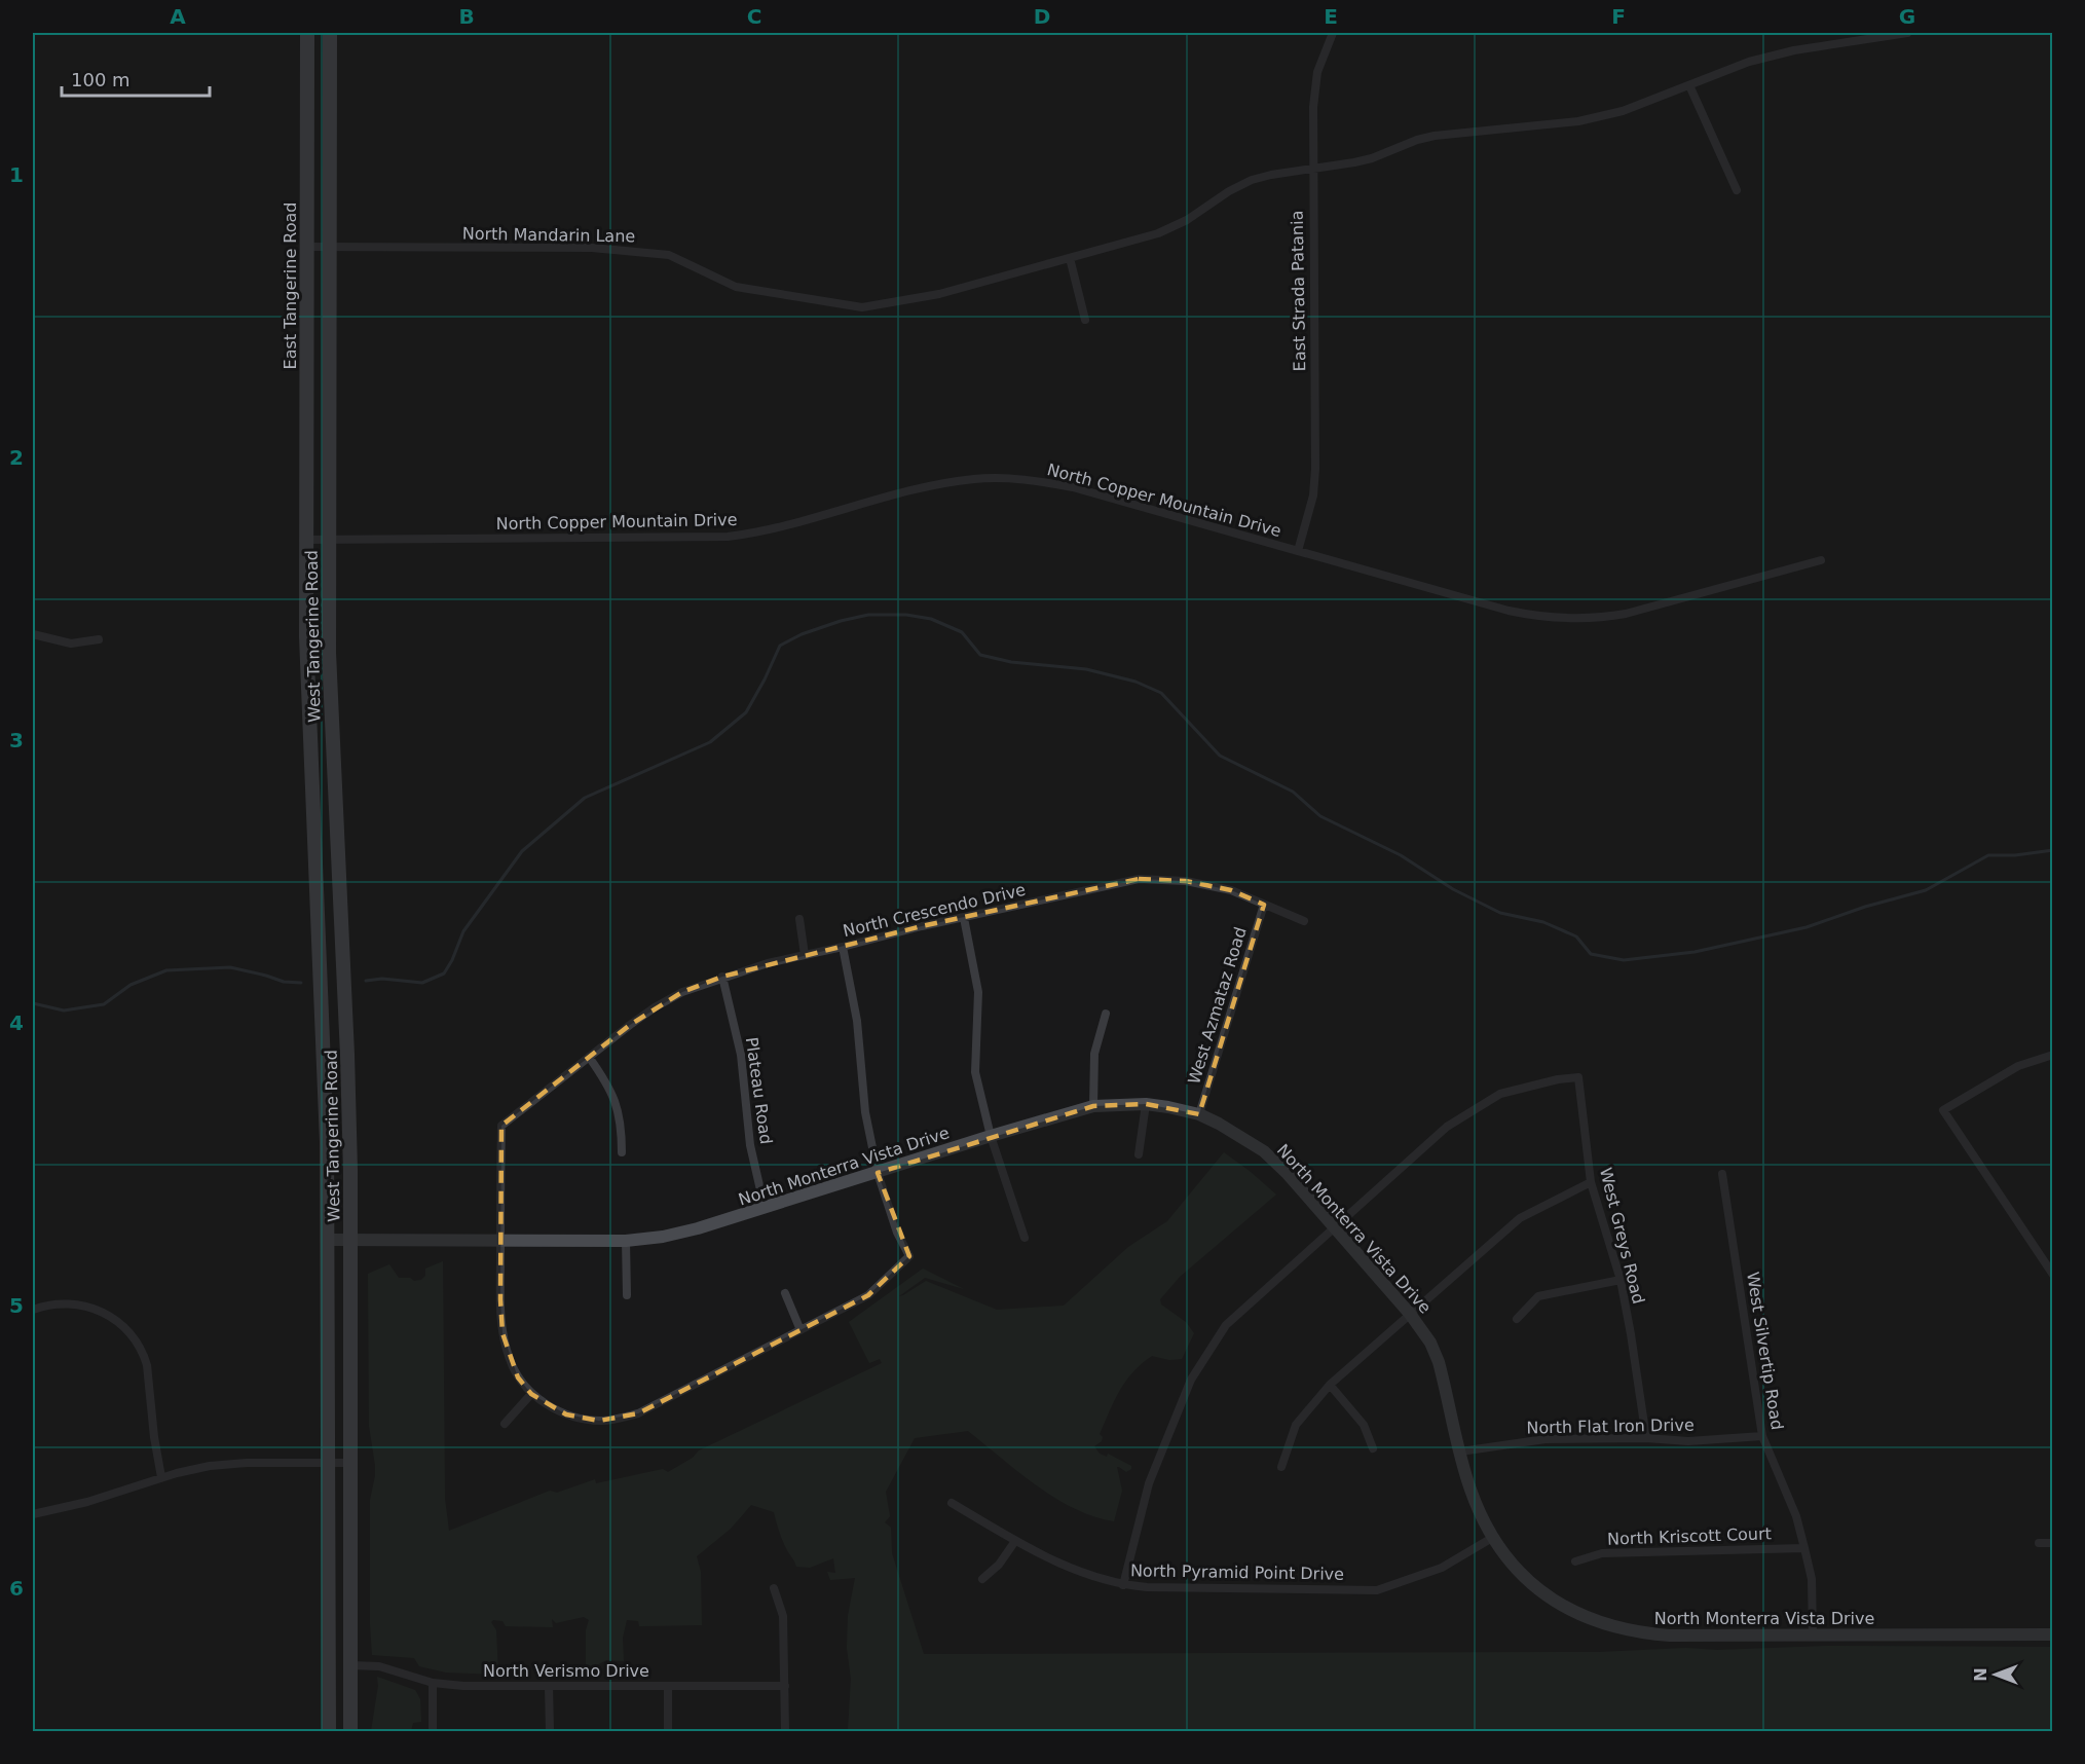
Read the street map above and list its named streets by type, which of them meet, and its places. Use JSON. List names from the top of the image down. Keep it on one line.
{"streets":{"main road":["East Tangerine Road","West Tangerine Road"],"street":["North Mandarin Lane","East Strada Patania","North Copper Mountain Drive","North Crescendo Drive","West Azmataz Road","Plateau Road","North Monterra Vista Drive","West Greys Road","West Silvertip Road","North Flat Iron Drive","North Kriscott Court","North Pyramid Point Drive","North Verismo Drive"]},"crossings":[["North Mandarin Lane","East Tangerine Road"],["North Mandarin Lane","East Strada Patania"],["East Tangerine Road","North Copper Mountain Drive"],["East Tangerine Road","West Tangerine Road"],["East Strada Patania","North Copper Mountain Drive"],["North Copper Mountain Drive","West Tangerine Road"],["West Tangerine Road","North Monterra Vista Drive"],["West Tangerine Road","North Verismo Drive"],["North Crescendo Drive","West Azmataz Road"],["North Crescendo Drive","Plateau Road"],["North Crescendo Drive","North Monterra Vista Drive"],["West Azmataz Road","North Monterra Vista Drive"],["Plateau Road","North Monterra Vista Drive"],["North Monterra Vista Drive","West Greys Road"],["North Monterra Vista Drive","West Silvertip Road"],["North Monterra Vista Drive","North Flat Iron Drive"],["North Monterra Vista Drive","North Pyramid Point Drive"],["West Greys Road","North Flat Iron Drive"],["West Silvertip Road","North Flat Iron Drive"],["West Silvertip Road","North Kriscott Court"]],"scale_bar":"100 m","north":"left","grid":{"columns":["A","B","C","D","E","F","G"],"rows":["1","2","3","4","5","6"]}}
